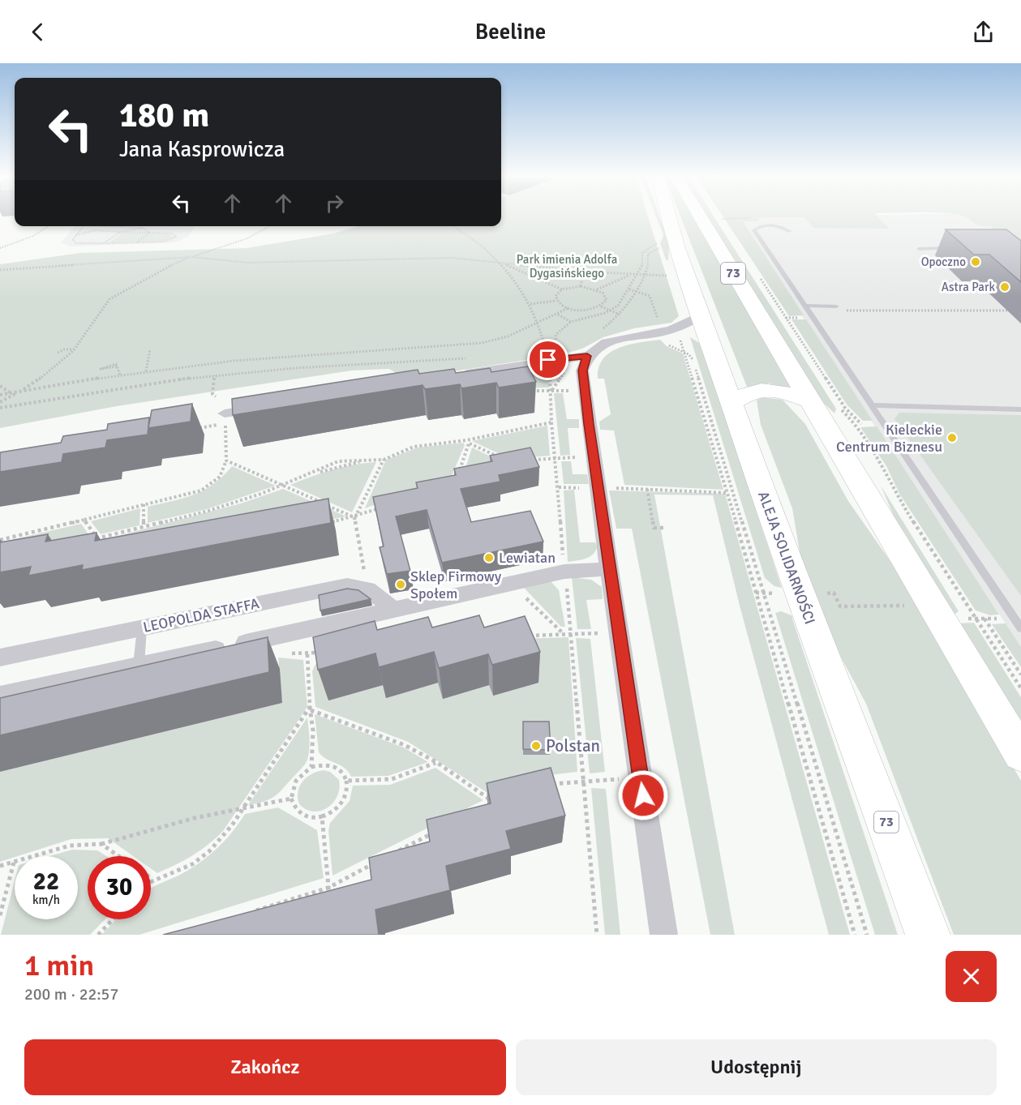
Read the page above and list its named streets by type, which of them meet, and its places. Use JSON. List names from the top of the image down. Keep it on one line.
{"streets":{"main road":["73","ALEJA SOLIDARNOŚCI"],"street":["LEOPOLDA STAFFA"]},"parks":["Park imienia Adolfa Dygasińskiego"],"places":["Opoczno","Astra Park","Kieleckie Centrum Biznesu","Lewiatan","Sklep Firmowy Społem","Polstan"],"page":{"header":"Beeline","turn":["180 m","Jana Kasprowicza"],"speed":"22 km/h","limit":"30","heading":["1 min","200 m · 22:57"],"buttons":["Zakończ","Udostępnij"]}}
